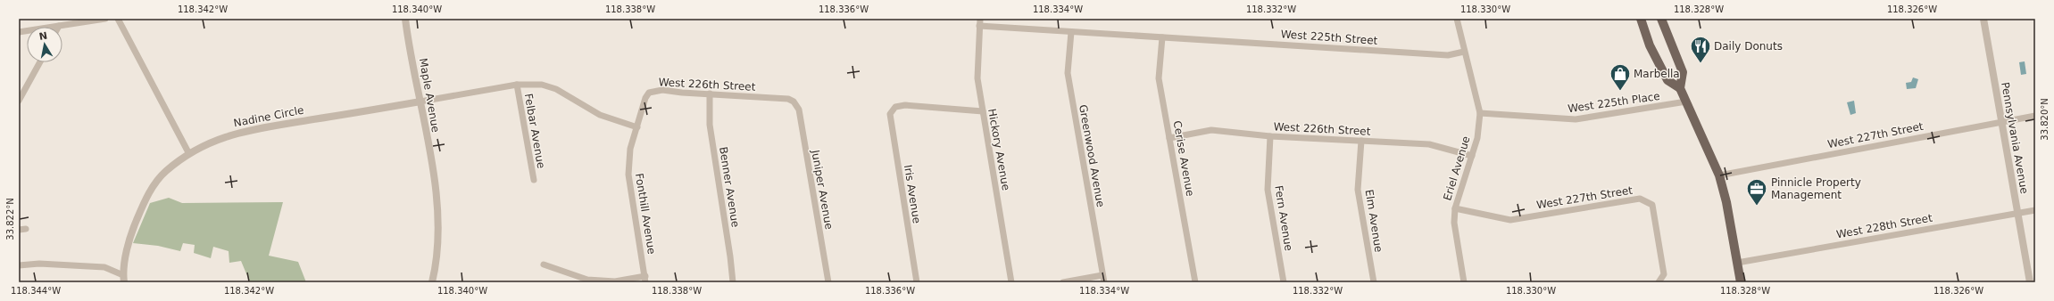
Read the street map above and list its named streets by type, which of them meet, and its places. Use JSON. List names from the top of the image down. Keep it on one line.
{"streets":{"street":["West 225th Street","West 226th Street","Maple Avenue","West 225th Place","Nadine Circle","Felbar Avenue","West 227th Street","Pennsylvania Avenue","Hickory Avenue","Greenwood Avenue","Cerise Avenue","Eriel Avenue","Benner Avenue","Juniper Avenue","Iris Avenue","Fonthill Avenue","Fern Avenue","Elm Avenue","West 228th Street"]},"crossings":[["West 225th Street","Hickory Avenue"],["West 225th Street","Greenwood Avenue"],["West 225th Street","Cerise Avenue"],["West 225th Street","Eriel Avenue"],["West 226th Street","Cerise Avenue"],["West 226th Street","Eriel Avenue"],["West 226th Street","Benner Avenue"],["West 226th Street","Juniper Avenue"],["West 226th Street","Fonthill Avenue"],["West 226th Street","Fern Avenue"],["West 226th Street","Elm Avenue"],["Maple Avenue","Nadine Circle"],["West 225th Place","Eriel Avenue"],["West 227th Street","Pennsylvania Avenue"],["West 227th Street","Eriel Avenue"],["Pennsylvania Avenue","West 228th Street"],["Hickory Avenue","Iris Avenue"]],"places":{"restaurant":["Daily Donuts"],"shop":["Marbella"],"office":["Pinnicle Property Management"]},"north":"top","coordinates":["118.342°W","118.340°W","118.338°W","118.336°W","118.334°W","118.332°W","118.330°W","118.328°W","118.326°W","33.820°N","33.822°N","118.344°W"]}
